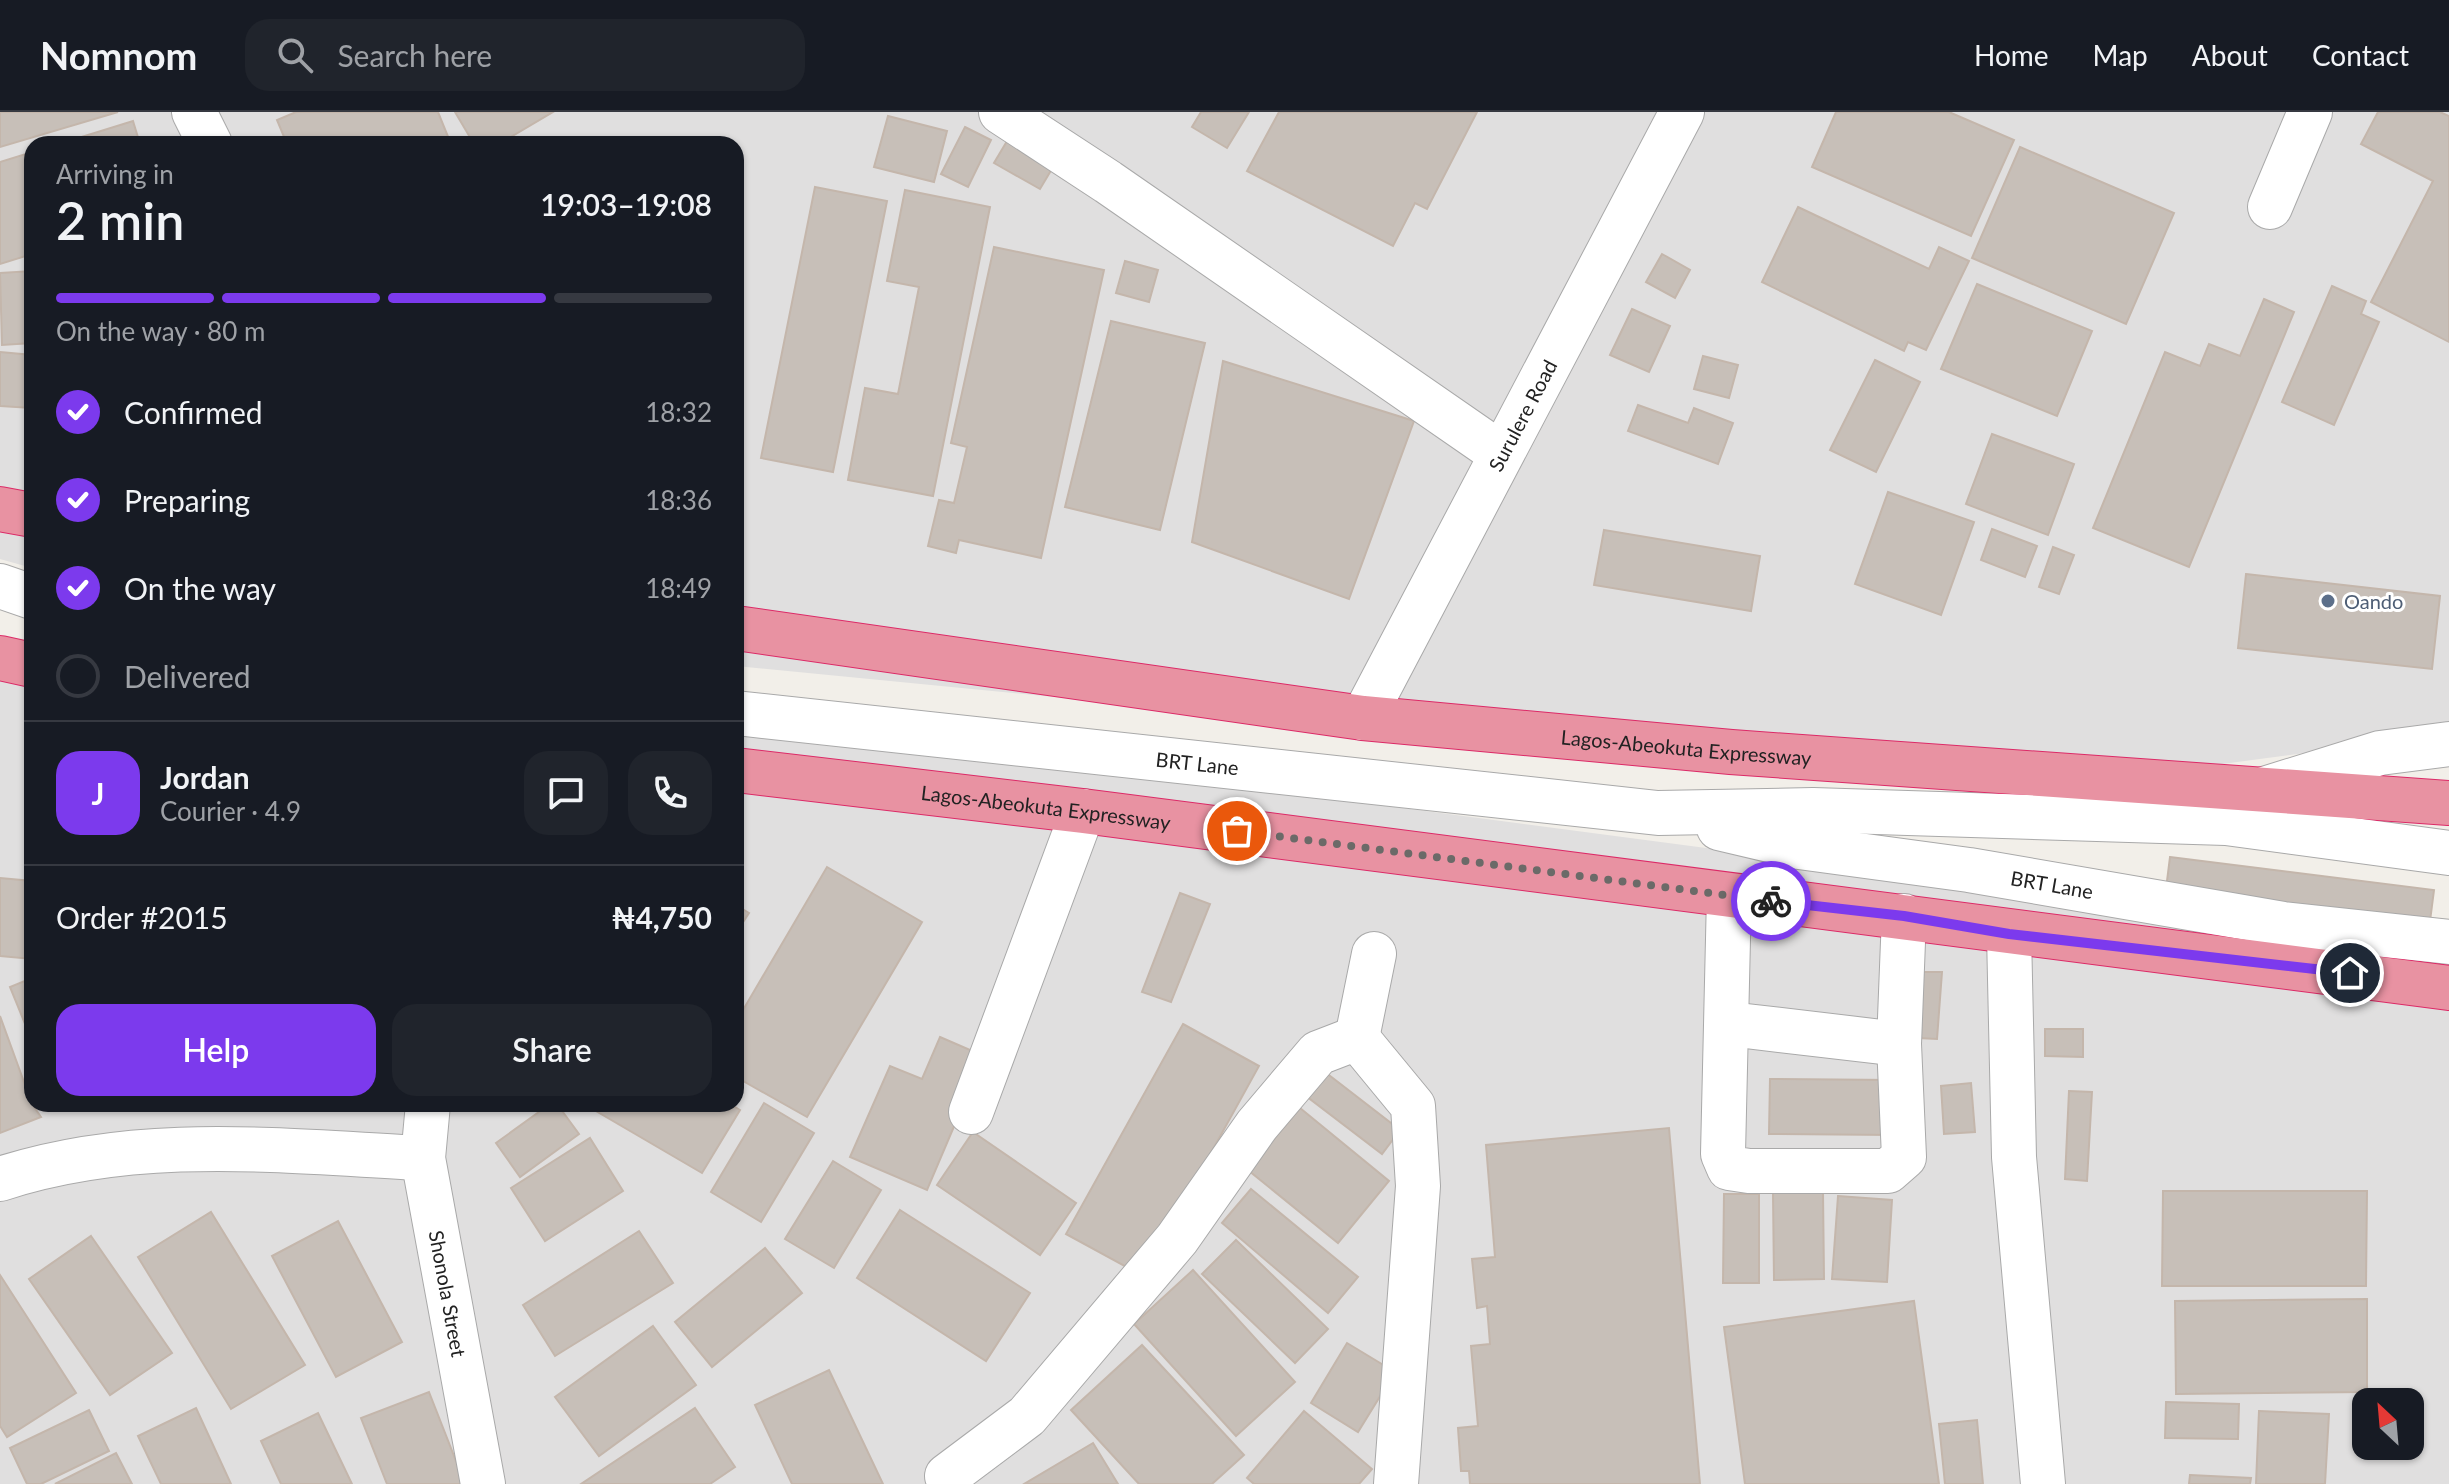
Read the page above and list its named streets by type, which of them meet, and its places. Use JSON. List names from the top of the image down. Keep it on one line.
{"streets":{"highway":["Lagos-Abeokuta Expressway"],"street":["Surulere Road","BRT Lane","Shonola Street"]},"crossings":[["Surulere Road","Lagos-Abeokuta Expressway"]],"places":["Oando"],"north":"top left","page":{"header":"Nomnom","search":"Search here","nav":["Home","Map","About","Contact"],"heading":["2 min","Arriving in","19:03–19:08"],"panel":["Jordan","Courier · 4.9","Order #2015","₦4,750"],"bar":"On the way · 80 m","list":[["Confirmed","18:32"],["Preparing","18:36"],["On the way","18:49"],"Delivered"],"round":"J","buttons":["Help","Share"]}}
